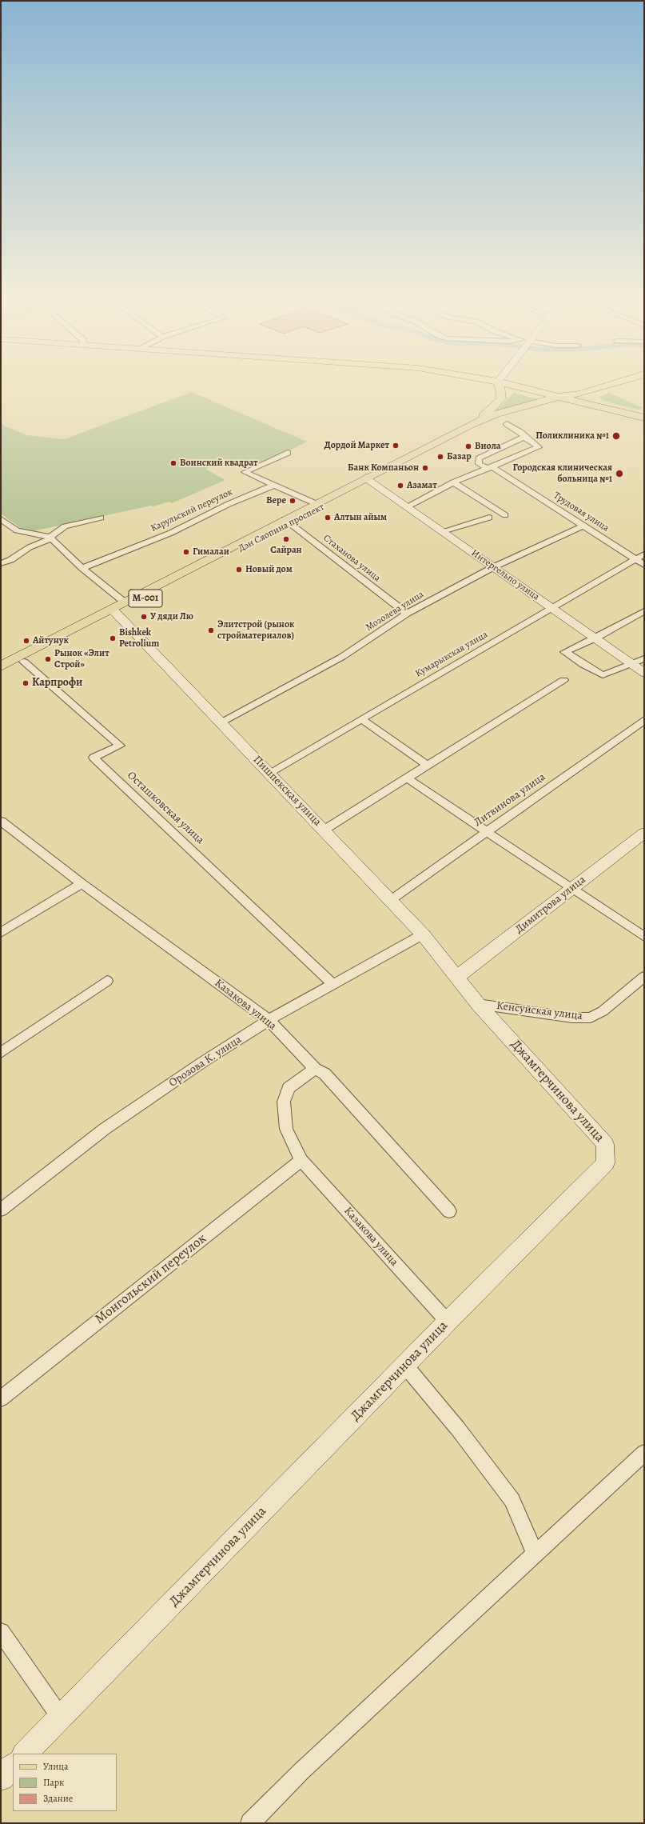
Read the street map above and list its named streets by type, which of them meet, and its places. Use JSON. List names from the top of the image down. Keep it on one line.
{"streets":{"main road":["Дэн Сяопина проспект","M-001"],"street":["Карульский переулок","Трудовая улица","Стаханова улица","Интергельпо улица","Мозолева улица","Кумарыкская улица","Пишпекская улица","Литвинова улица","Осташковская улица","Димитрова улица","Казакова улица","Кенсуйская улица","Орозова К. улица","Джамгерчинова улица","Монгольский переулок"]},"crossings":[["Трудовая улица","Мозолева улица"],["Трудовая улица","Кумарыкская улица"],["Дэн Сяопина проспект","Стаханова улица"],["Дэн Сяопина проспект","Интергельпо улица"],["Дэн Сяопина проспект","Пишпекская улица"],["Дэн Сяопина проспект","Осташковская улица"],["Стаханова улица","Мозолева улица"],["Интергельпо улица","Мозолева улица"],["Интергельпо улица","Кумарыкская улица"],["Мозолева улица","Пишпекская улица"],["Кумарыкская улица","Пишпекская улица"],["Пишпекская улица","Литвинова улица"],["Пишпекская улица","Димитрова улица"],["Пишпекская улица","Орозова К. улица"],["Пишпекская улица","Джамгерчинова улица"],["Осташковская улица","Орозова К. улица"],["Димитрова улица","Джамгерчинова улица"],["Казакова улица","Орозова К. улица"],["Казакова улица","Джамгерчинова улица"],["Казакова улица","Монгольский переулок"],["Кенсуйская улица","Джамгерчинова улица"]],"places":["Поликлиника №1","Дордой Маркет","Виола","Базар","Воинский квадрат","Банк Компаньон","Городская клиническая больница №1","Азамат","Вере","Алтын айым","Сайран","Гималаи","Новый дом","У дяди Лю","Элитстрой (рынок стройматериалов)","Bishkek Petrolium","Айтунук","Рынок «Элит Строй»","Карпрофи"],"legend":["Улица","Парк","Здание"]}
